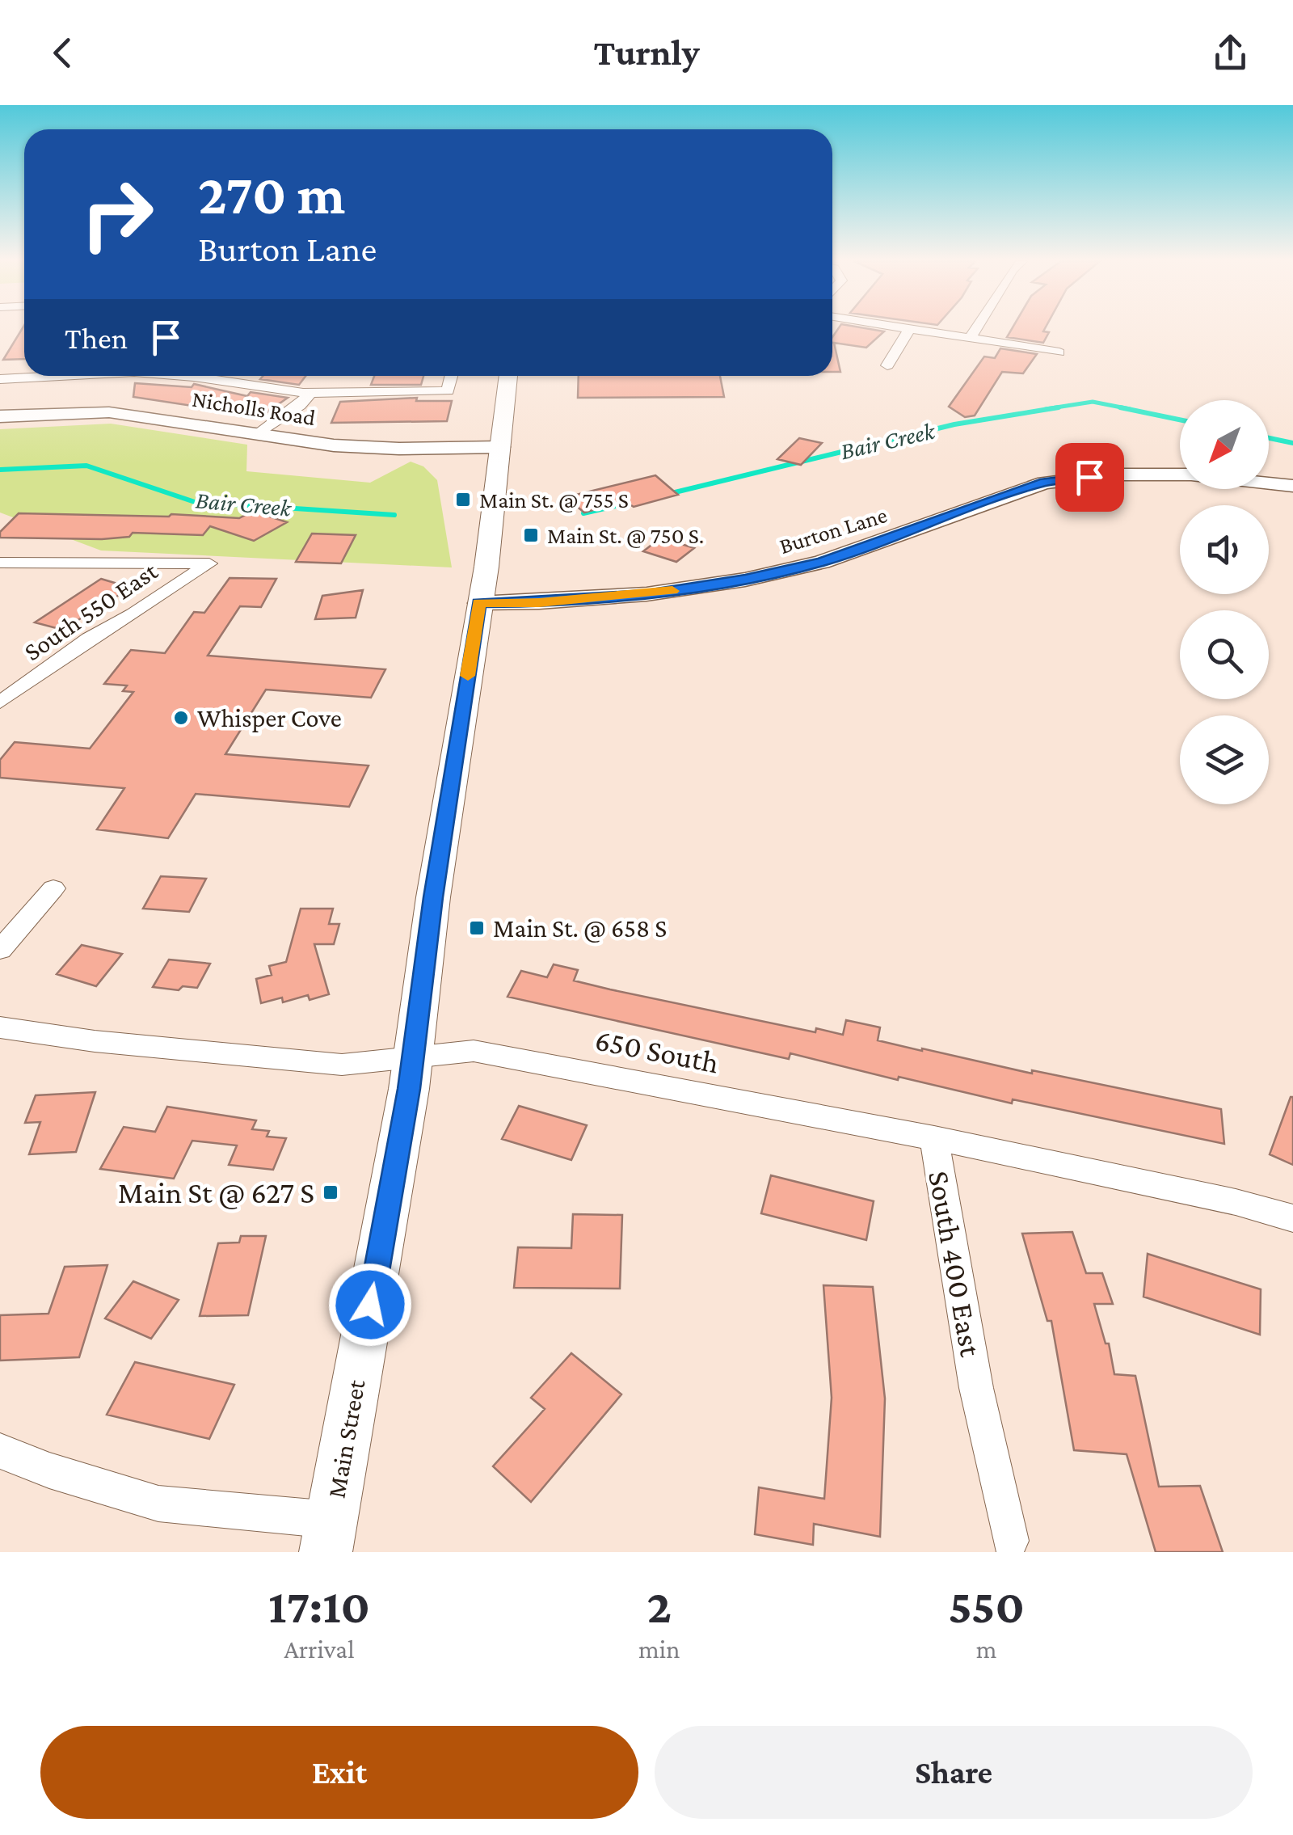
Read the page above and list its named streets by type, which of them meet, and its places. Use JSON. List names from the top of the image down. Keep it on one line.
{"streets":{"main road":["Main Street"],"street":["Nicholls Road","Burton Lane","South 550 East","650 South","South 400 East"]},"crossings":[["Nicholls Road","Main Street"],["Burton Lane","Main Street"],["650 South","South 400 East"],["650 South","Main Street"]],"water":["Bair Creek"],"places":{"transit":["Main St. @ 755 S","Main St. @ 750 S.","Main St. @ 658 S","Main St @ 627 S"],"other":["Whisper Cove"]},"north":"bottom left","page":{"header":"Turnly","turn":["270 m","Burton Lane"],"then":"Then","eta":["17:10","Arrival","2","min","550","m"],"buttons":["Exit","Share"]}}
